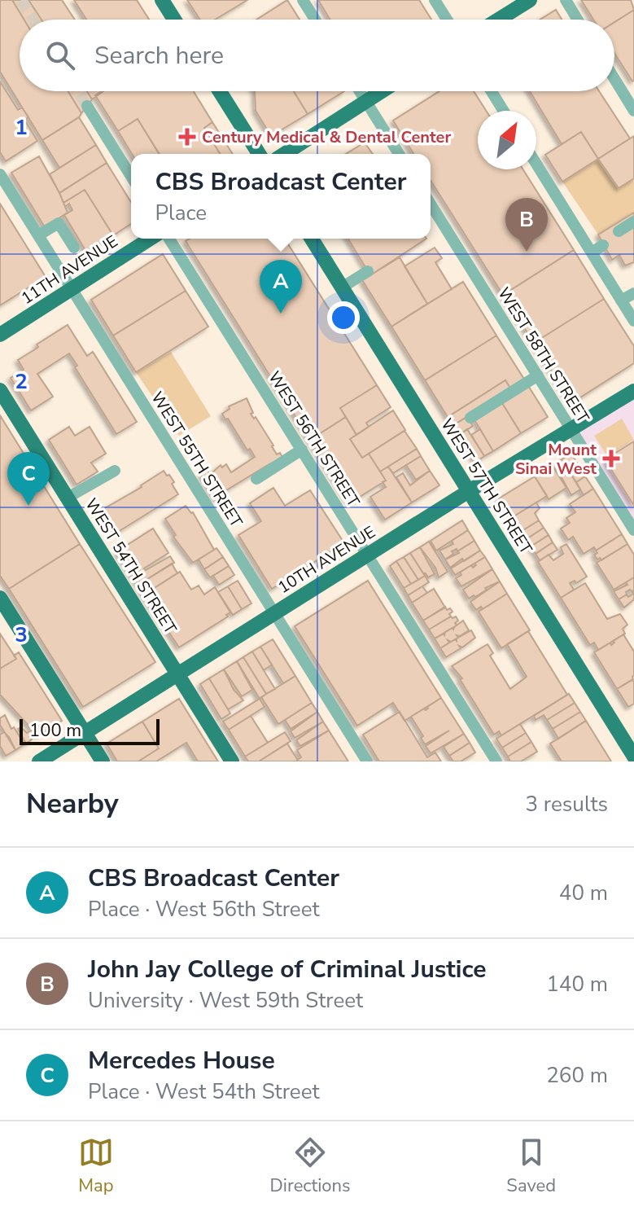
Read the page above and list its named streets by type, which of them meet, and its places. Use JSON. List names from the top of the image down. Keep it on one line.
{"streets":{"main road":["11TH AVENUE","WEST 57TH STREET","10TH AVENUE","WEST 54TH STREET"],"street":["WEST 58TH STREET","WEST 56TH STREET","WEST 55TH STREET"]},"crossings":[["11TH AVENUE","WEST 55TH STREET"],["WEST 58TH STREET","10TH AVENUE"],["WEST 56TH STREET","10TH AVENUE"],["WEST 55TH STREET","10TH AVENUE"],["WEST 57TH STREET","10TH AVENUE"],["10TH AVENUE","WEST 54TH STREET"]],"places":{"health":["Century Medical & Dental Center","Mount Sinai West"]},"scale_bar":"100 m","north":"top right","page":{"search":"Search here","popup":["CBS Broadcast Center","Place"],"pins":["B","A","C"],"scale":"100 m","heading":["Nearby","3 results"],"list":[{"mark":"A","name":"CBS Broadcast Center","note":"Place · West 56th Street","value":"40 m"},{"mark":"B","name":"John Jay College of Criminal Justice","note":"University · West 59th Street","value":"140 m"},{"mark":"C","name":"Mercedes House","note":"Place · West 54th Street","value":"260 m"}],"nav":["Map","Directions","Saved"]},"grid":{"rows":["1","2","3"]}}
